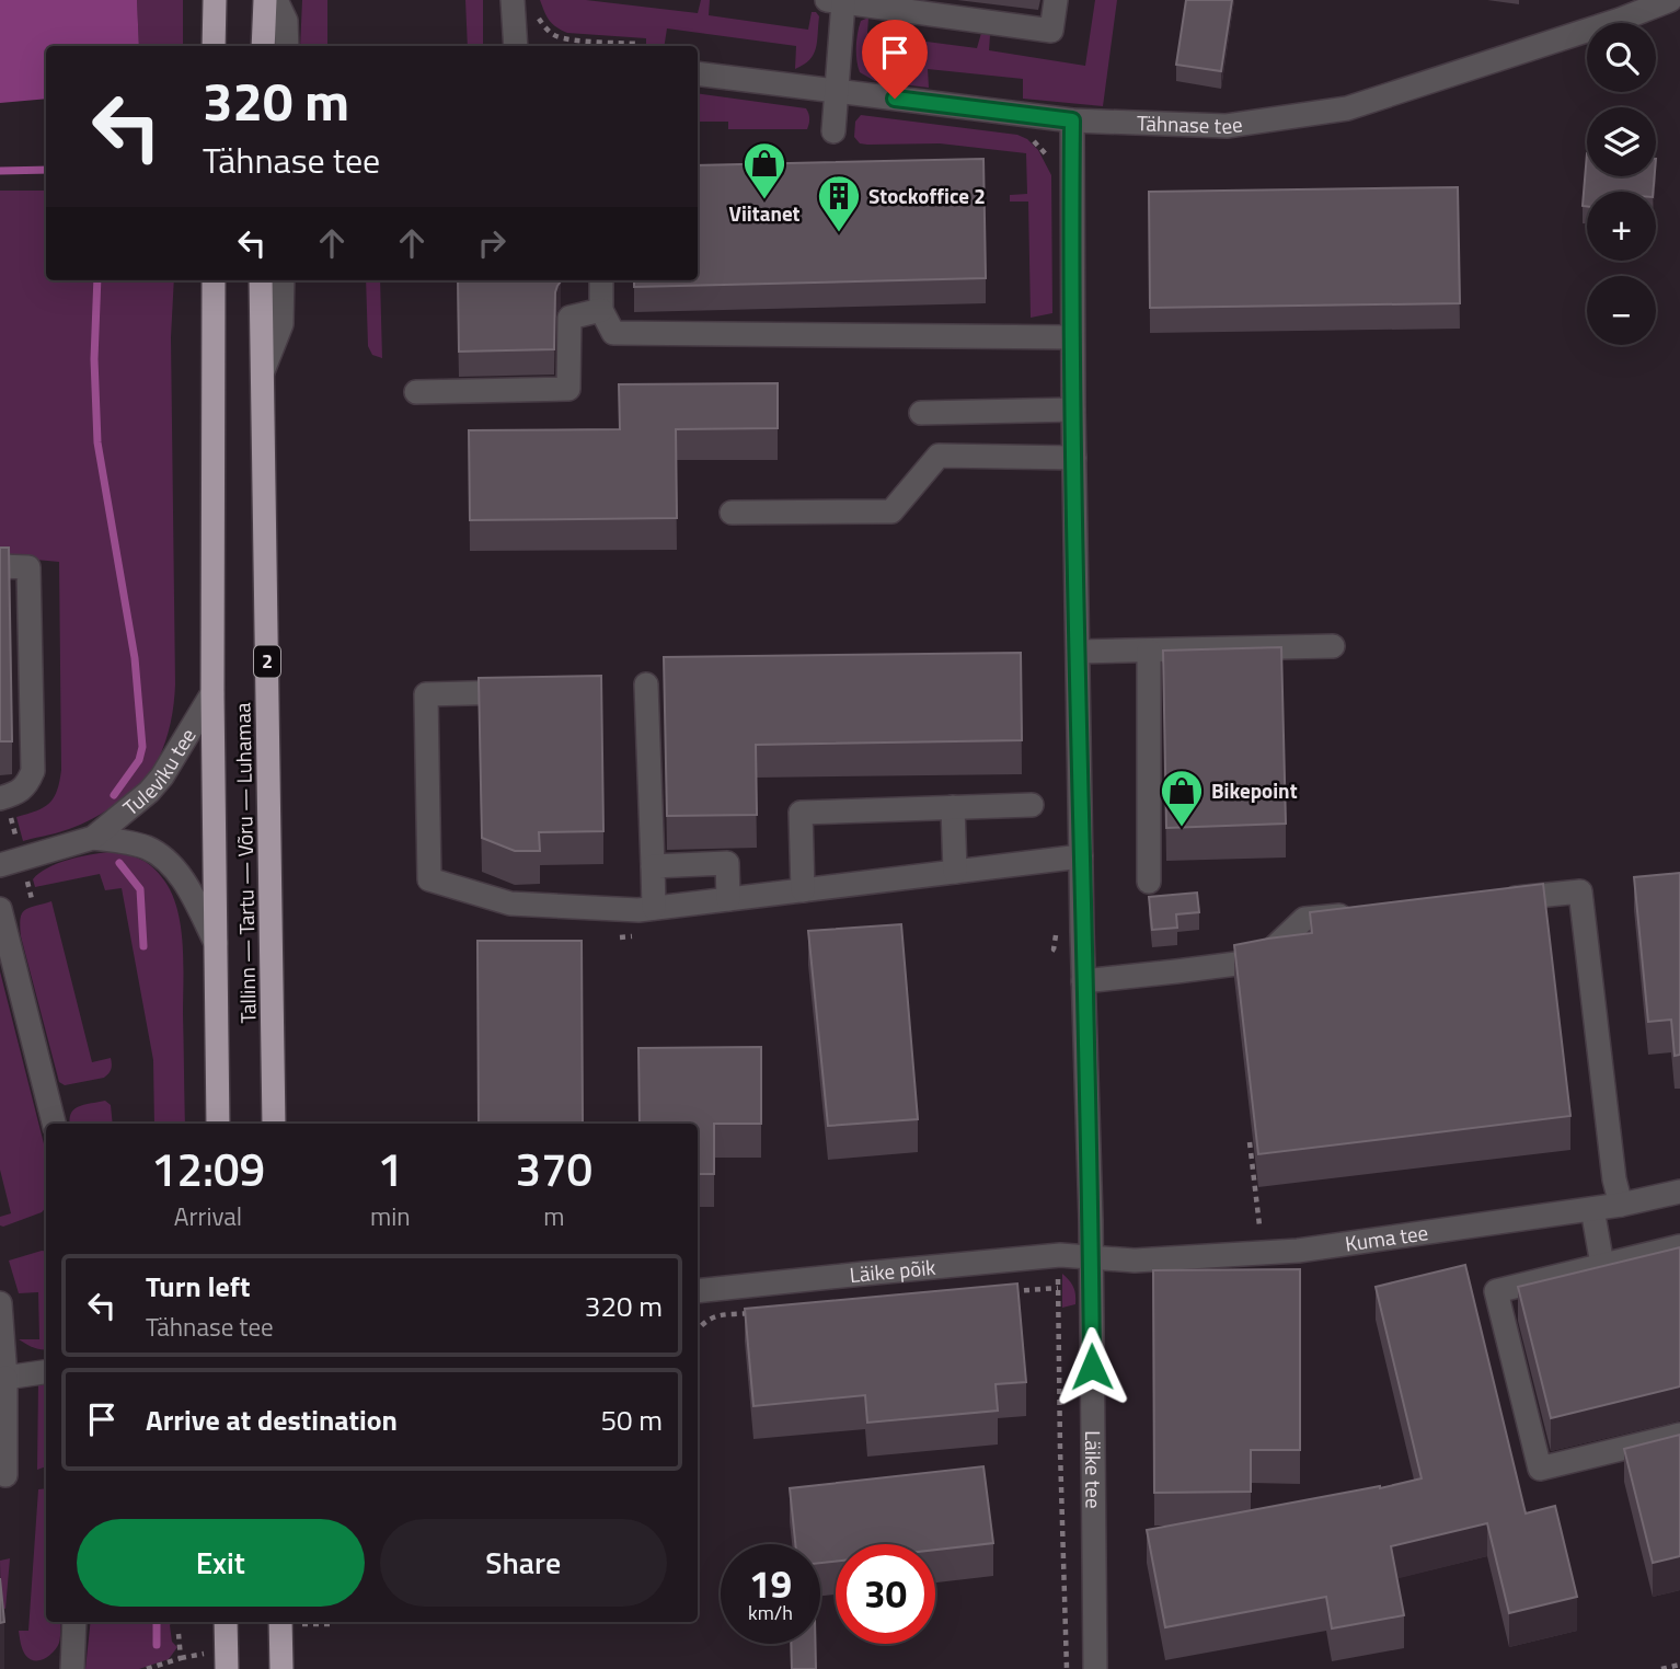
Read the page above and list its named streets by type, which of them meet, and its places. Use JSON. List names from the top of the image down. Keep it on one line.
{"streets":{"highway":["2","Tallinn — Tartu — Võru — Luhamaa"],"street":["Tähnase tee","Tuleviku tee","Kuma tee","Läike põik","Läike tee"]},"crossings":[["Tähnase tee","Läike tee"],["Tuleviku tee","Tallinn — Tartu — Võru — Luhamaa"],["Kuma tee","Läike põik"],["Kuma tee","Läike tee"],["Läike põik","Läike tee"]],"places":{"shop":["Viitanet","Bikepoint"],"building":["Stockoffice 2"]},"page":{"map_buttons":["+","−"],"turn":["320 m","Tähnase tee"],"eta":["12:09","Arrival","1","min","370","m"],"list":[{"name":"Turn left","note":"Tähnase tee","value":"320 m"},{"name":"Arrive at destination","value":"50 m"}],"buttons":["Exit","Share"],"speed":"19 km/h","limit":"30"}}
